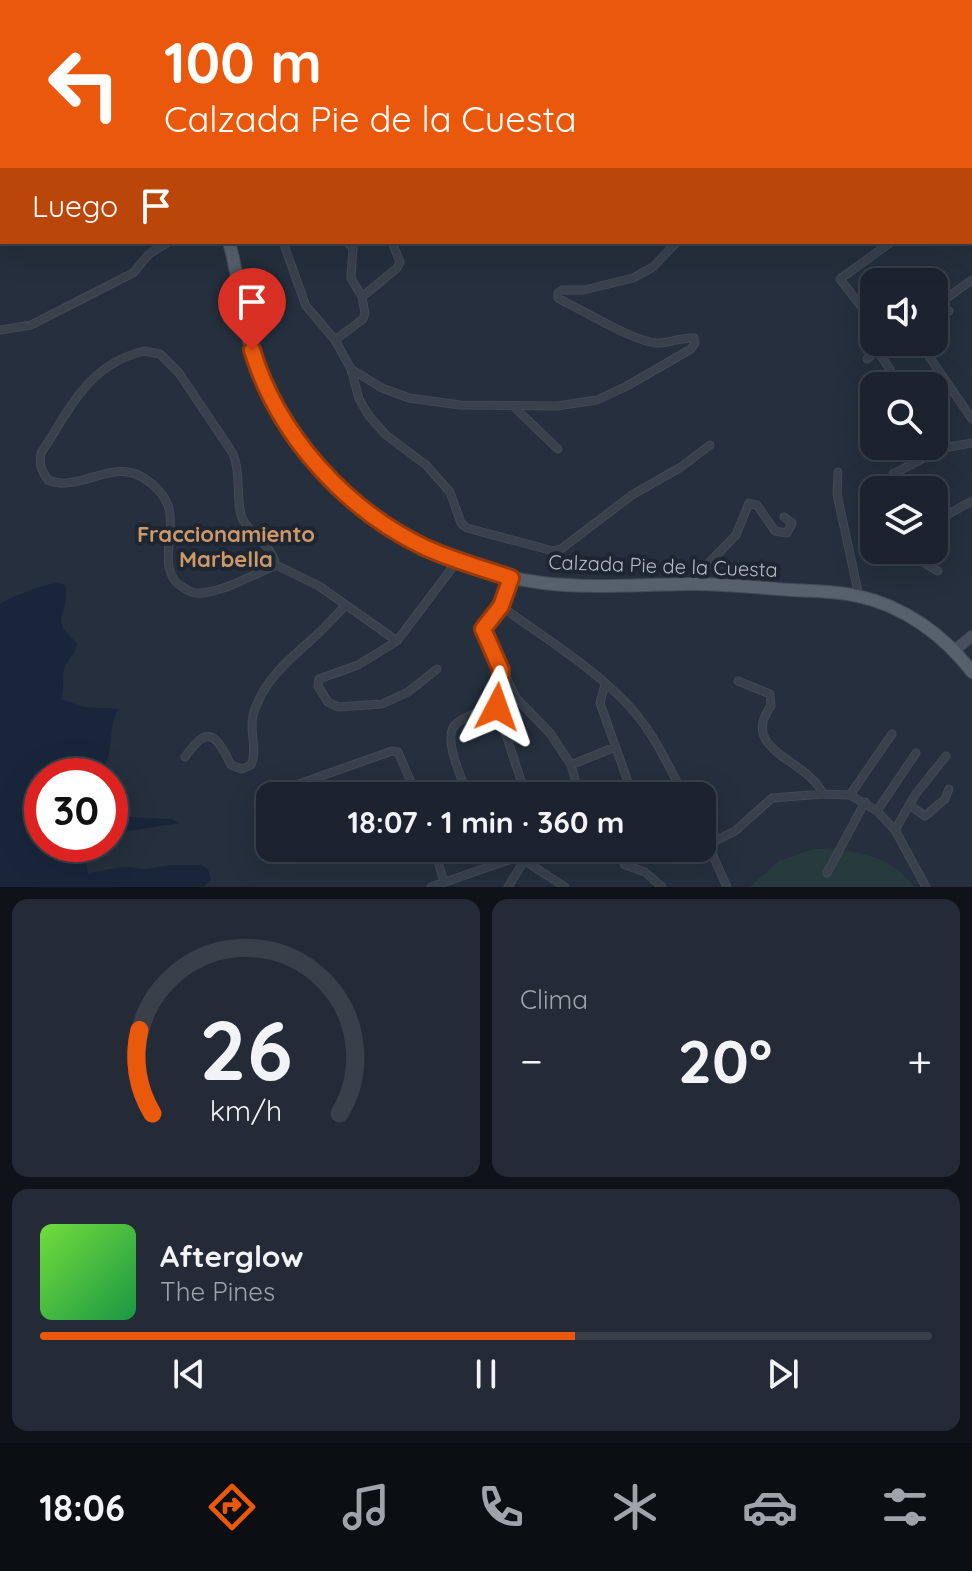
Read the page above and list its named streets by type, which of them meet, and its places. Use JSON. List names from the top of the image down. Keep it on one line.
{"streets":{"main road":["Calzada Pie de la Cuesta"]},"districts":["Fraccionamiento Marbella"],"page":{"turn":["100 m","Calzada Pie de la Cuesta"],"then":"Luego","limit":"30","trip":"18:07 · 1 min · 360 m","tile":"Clima","heat":["−","20°","+"],"song":["Afterglow","The Pines"],"tabs":"18:06","gauge":["26","km/h"]}}
